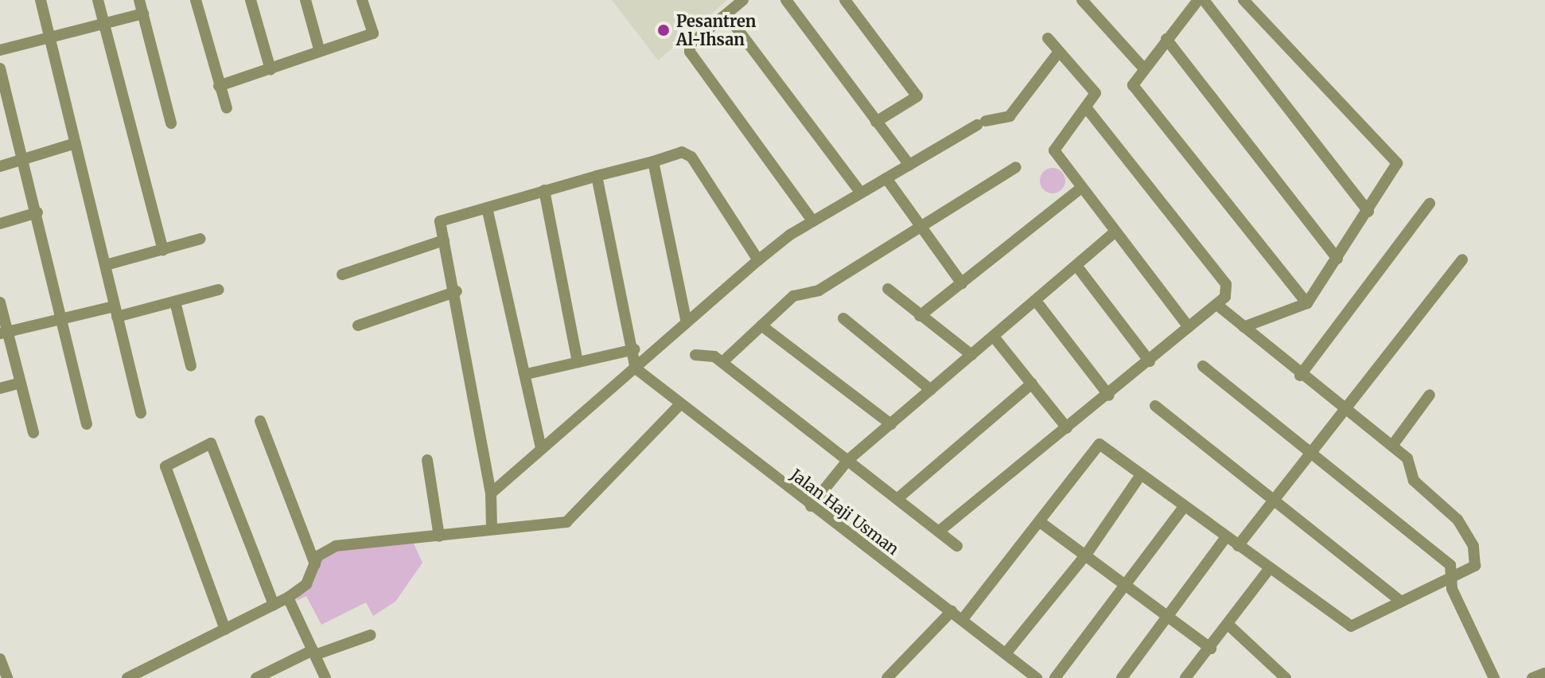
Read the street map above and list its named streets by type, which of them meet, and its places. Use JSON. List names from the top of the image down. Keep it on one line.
{"streets":{"street":["Jalan Haji Usman"]},"places":["Pesantren Al-Ihsan"]}
